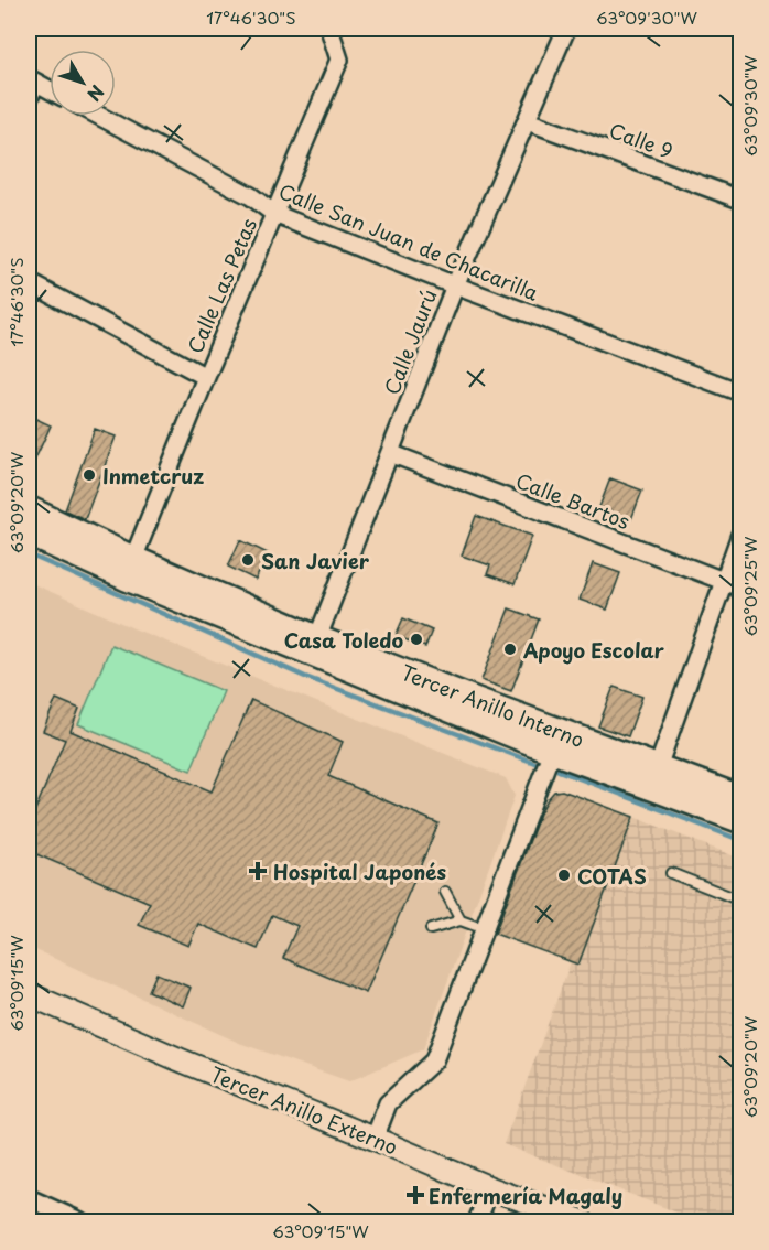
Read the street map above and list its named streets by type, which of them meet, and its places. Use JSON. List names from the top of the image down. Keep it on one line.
{"streets":{"main road":["Tercer Anillo Interno"],"street":["Calle 9","Calle San Juan de Chacarilla","Calle Las Petas","Calle Jaurú","Calle Bartos","Tercer Anillo Externo"]},"crossings":[["Calle 9","Calle Jaurú"],["Calle San Juan de Chacarilla","Calle Las Petas"],["Calle San Juan de Chacarilla","Calle Jaurú"],["Calle Las Petas","Tercer Anillo Interno"],["Calle Jaurú","Calle Bartos"],["Calle Jaurú","Tercer Anillo Interno"]],"places":{"other":["Inmetcruz","San Javier","Casa Toledo","Apoyo Escolar","COTAS"],"health":["Hospital Japonés","Enfermería Magaly"]},"north":"bottom right","coordinates":["17°46'30\"S","63°09'30\"W","63°09'20\"W","63°09'25\"W","63°09'15\"W"]}
